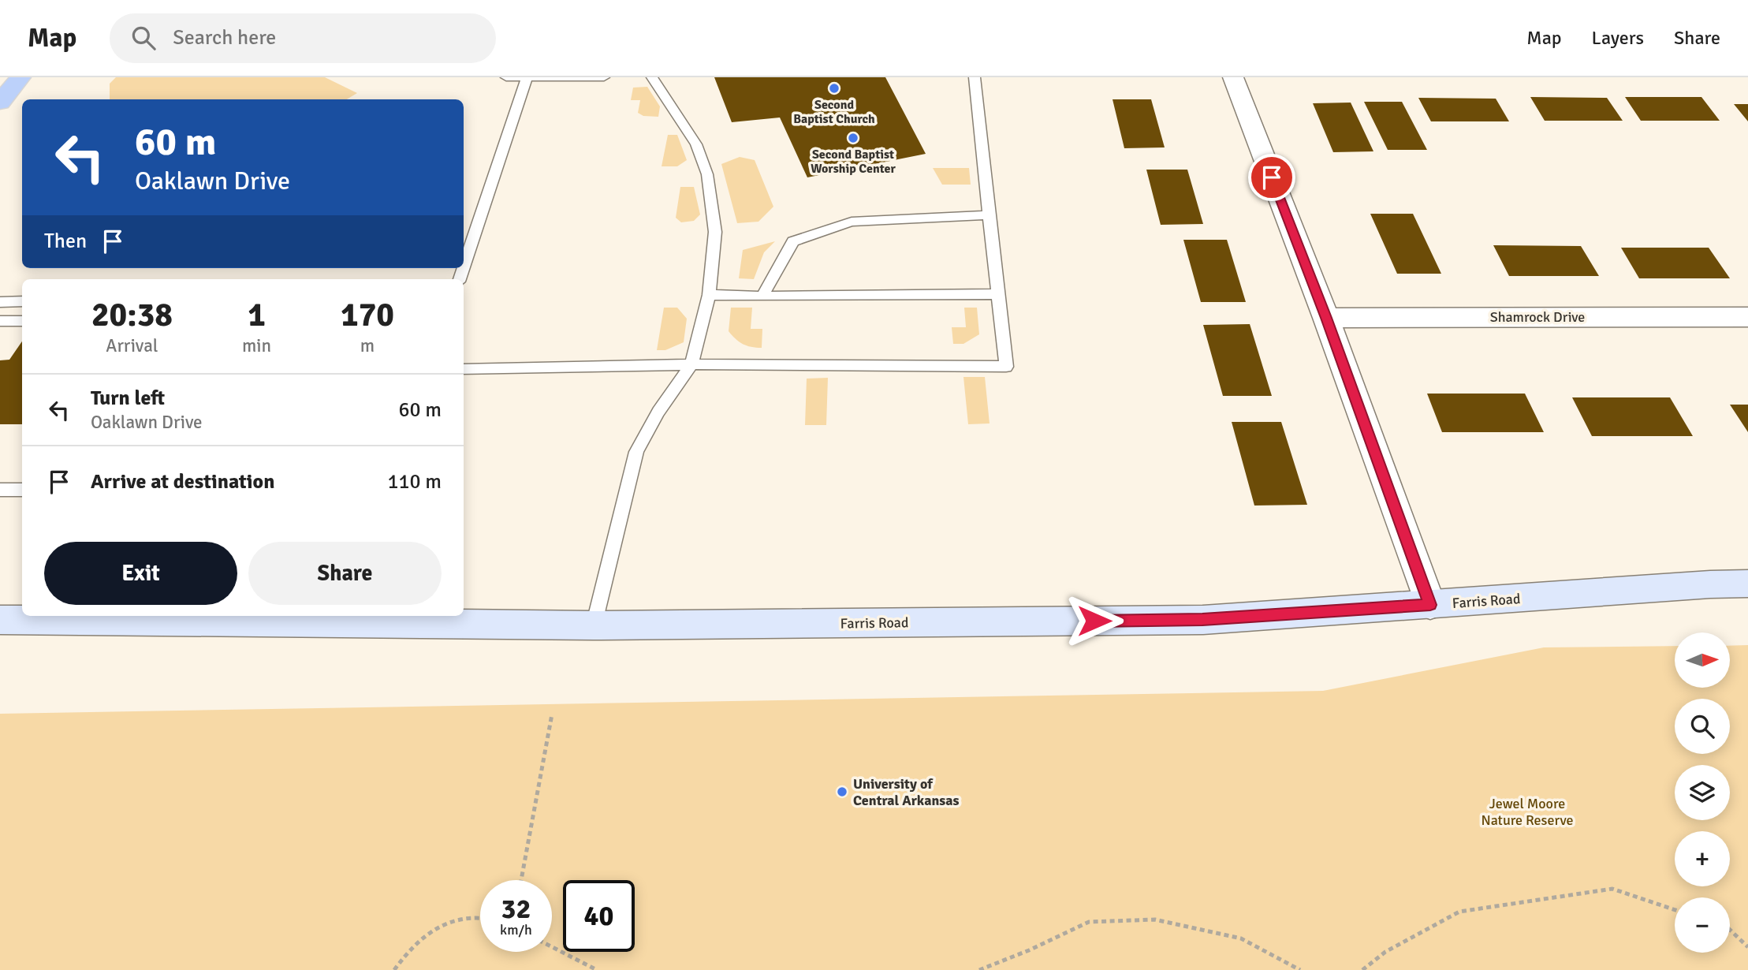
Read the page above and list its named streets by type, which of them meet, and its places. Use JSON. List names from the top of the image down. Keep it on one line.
{"streets":{"street":["Shamrock Drive","Farris Road"]},"parks":["Jewel Moore Nature Reserve"],"places":["Second Baptist Church","Second Baptist Worship Center","University of Central Arkansas"],"north":"right","page":{"header":"Map","search":"Search here","nav":["Map","Layers","Share"],"turn":["60 m","Oaklawn Drive"],"then":"Then","eta":["20:38","Arrival","1","min","170","m"],"list":[{"name":"Turn left","note":"Oaklawn Drive","value":"60 m"},{"name":"Arrive at destination","value":"110 m"}],"buttons":["Exit","Share"],"map_buttons":["+","−"],"speed":"32 km/h","limit":"40"}}
